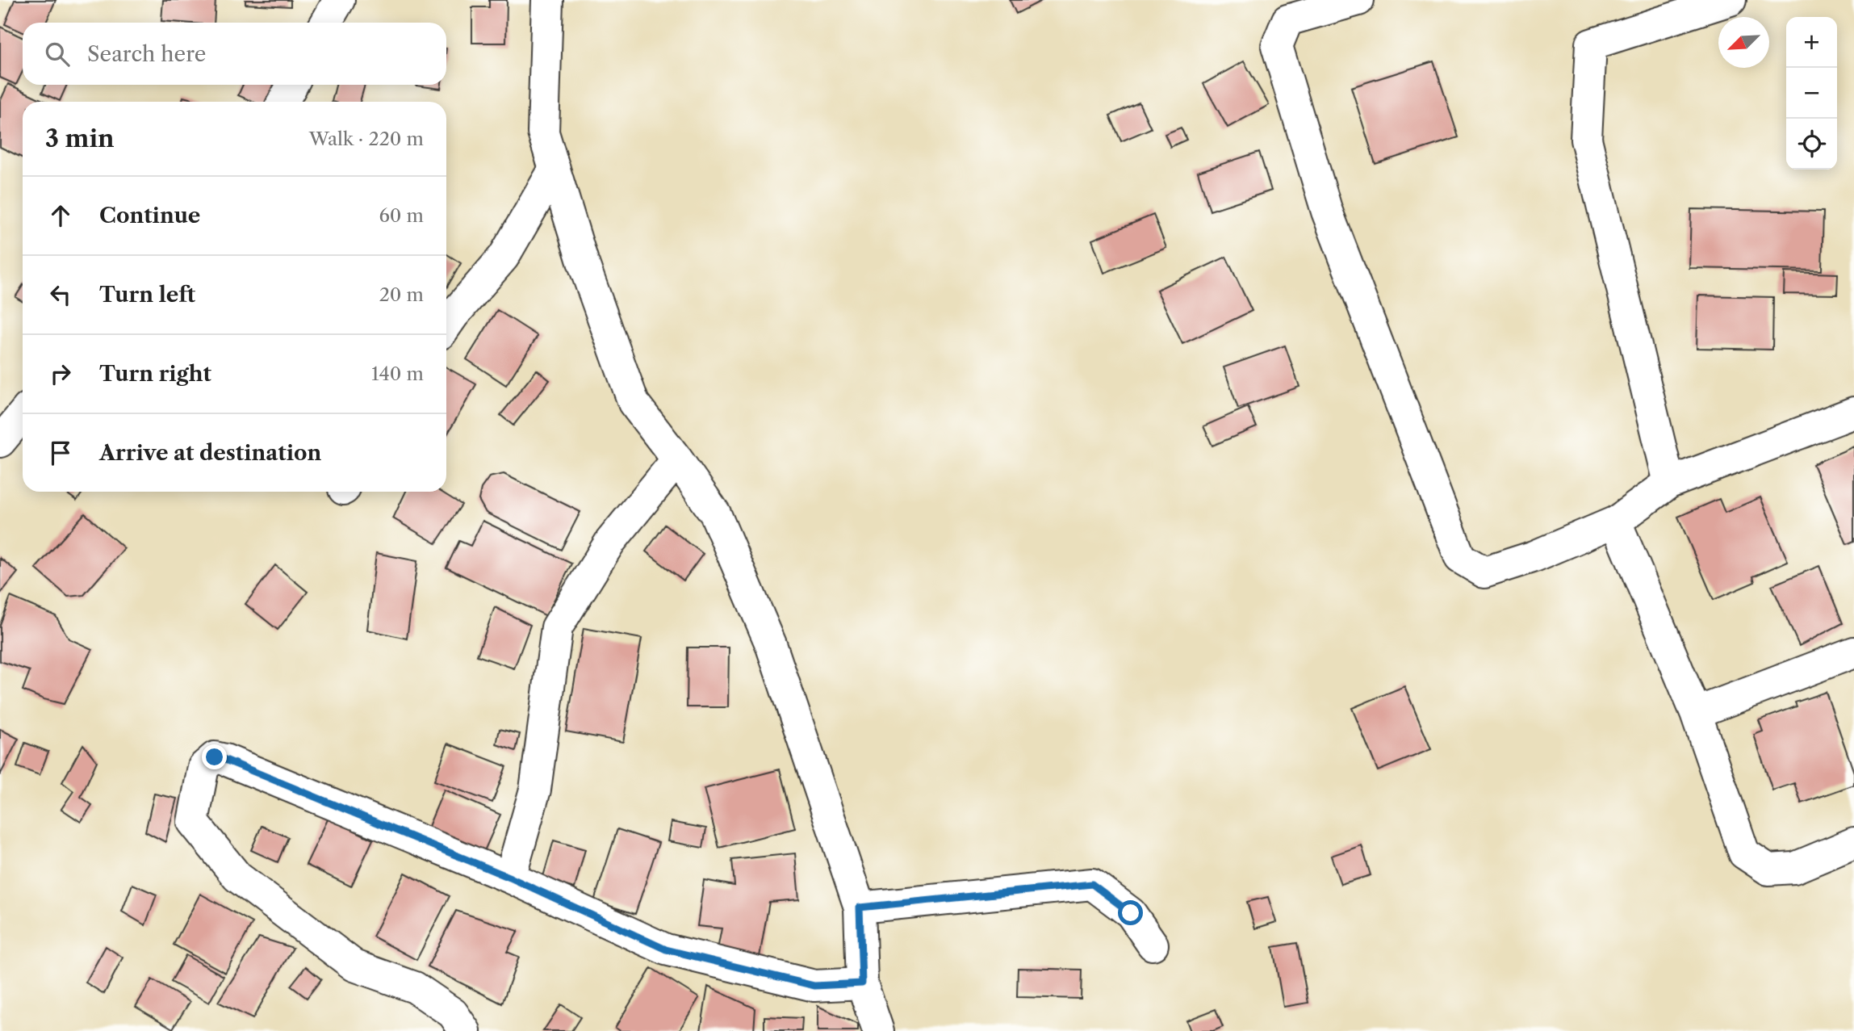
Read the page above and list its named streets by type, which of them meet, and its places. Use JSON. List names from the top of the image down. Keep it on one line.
{"north":"bottom left","page":{"map_buttons":["+","−"],"search":"Search here","heading":["3 min","Walk · 220 m"],"list":[["Continue","60 m"],["Turn left","20 m"],["Turn right","140 m"],"Arrive at destination"]}}
